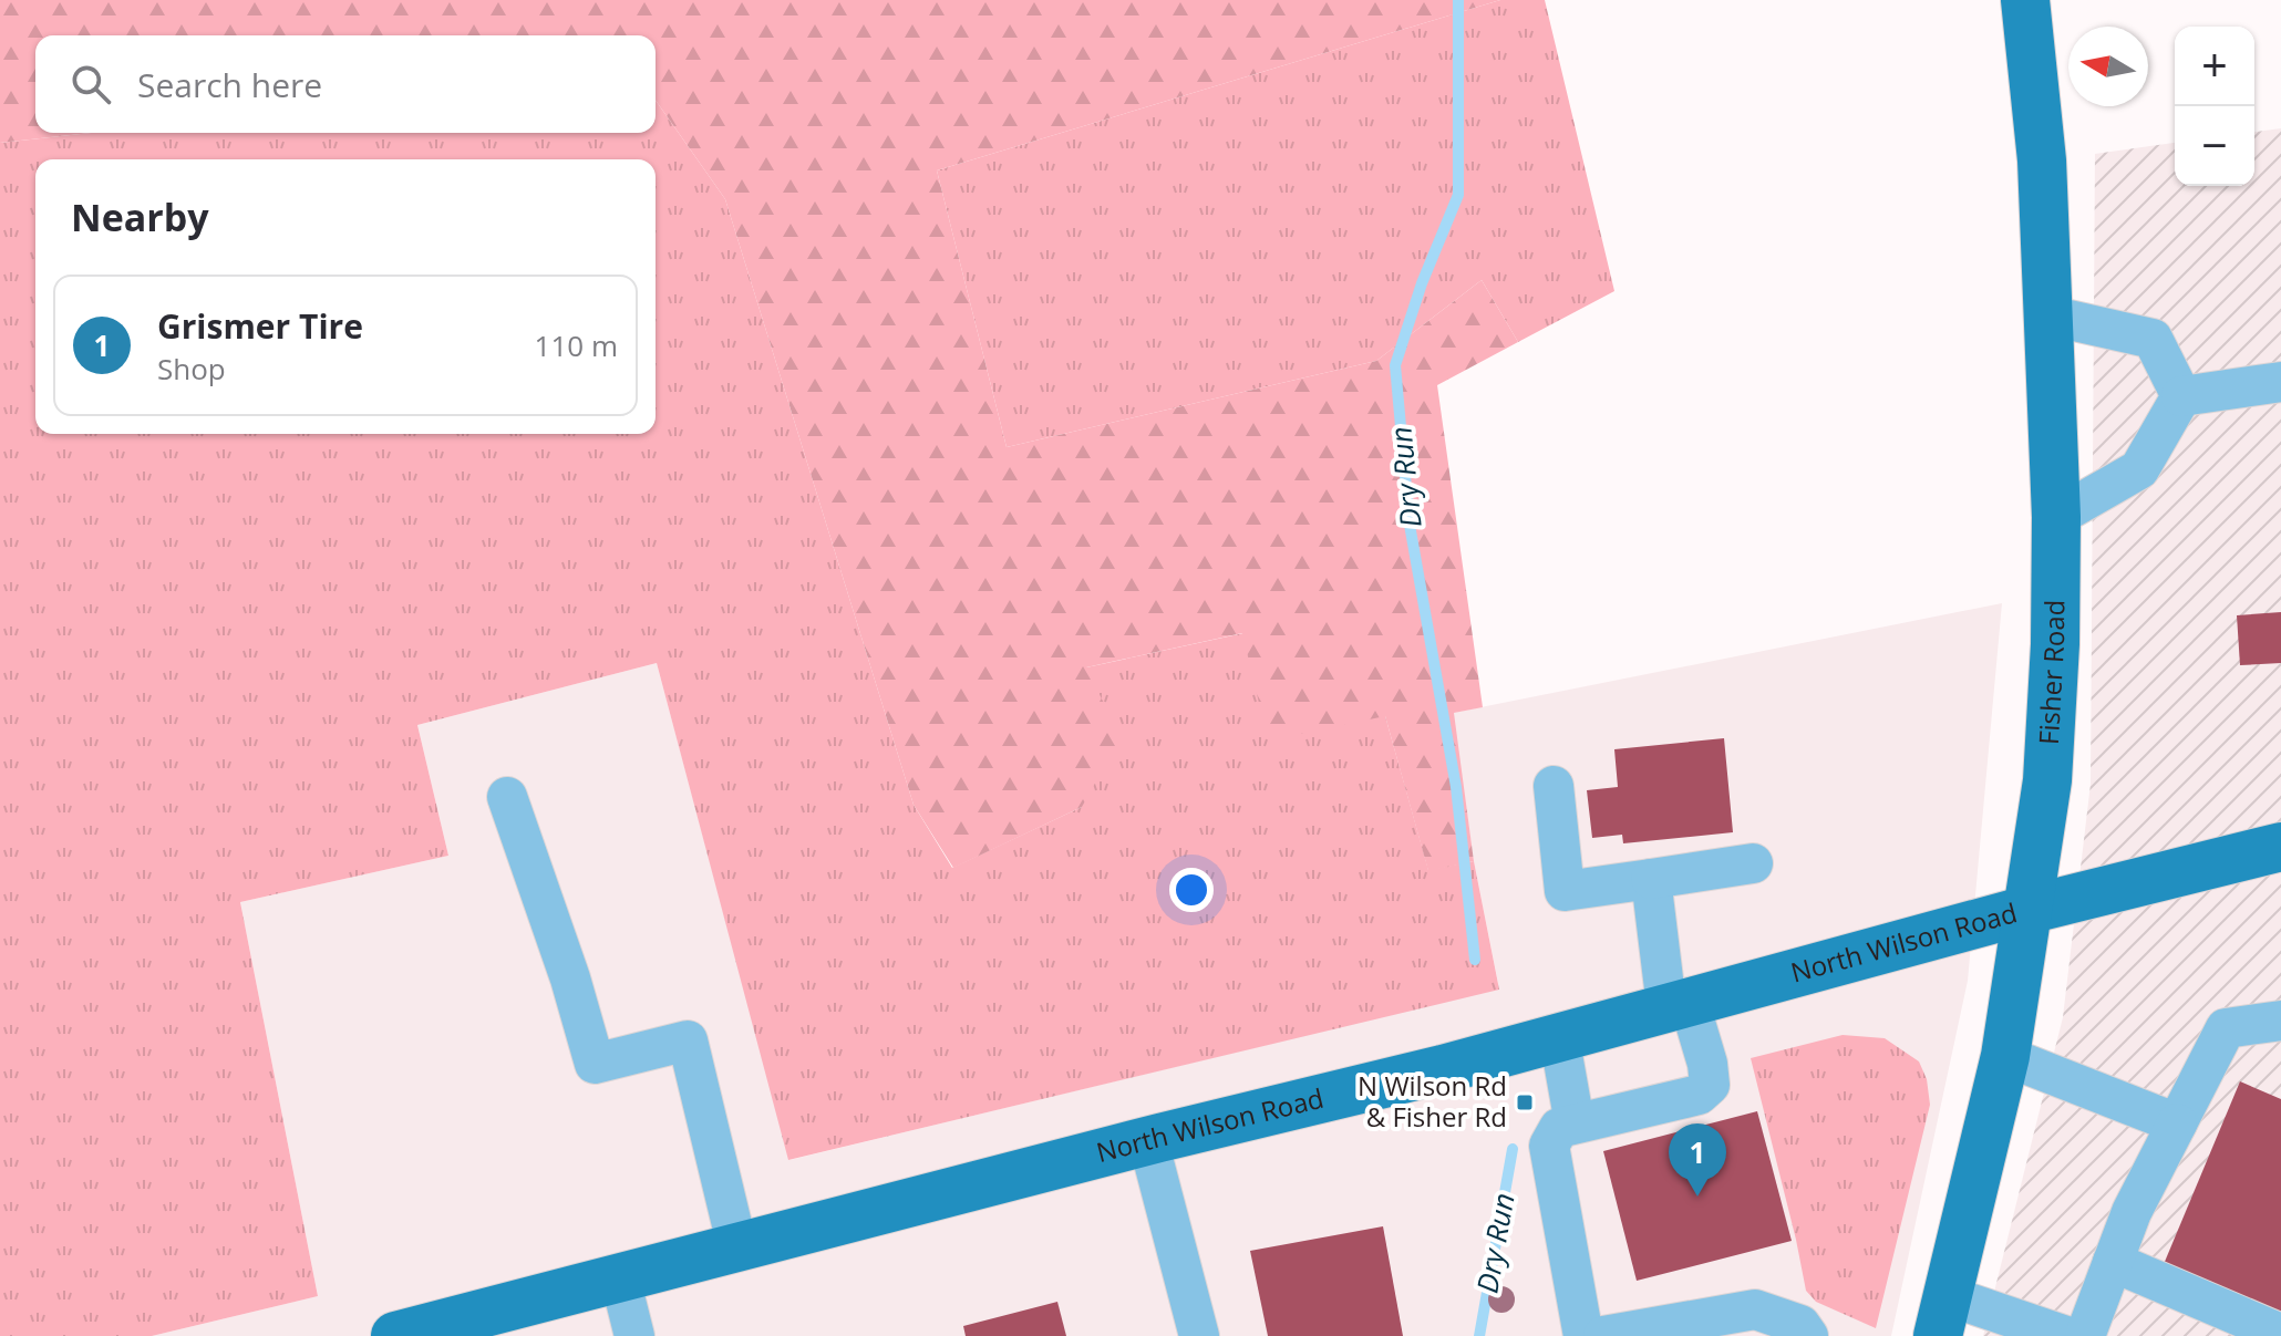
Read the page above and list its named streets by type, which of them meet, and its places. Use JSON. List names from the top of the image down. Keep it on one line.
{"streets":{"main road":["Fisher Road","North Wilson Road"]},"crossings":[["Fisher Road","North Wilson Road"]],"water":["Dry Run"],"places":{"transit":["N Wilson Rd & Fisher Rd"]},"north":"left","page":{"map_buttons":["+","−"],"search":"Search here","heading":"Nearby","list":[{"mark":"1","name":"Grismer Tire","note":"Shop","value":"110 m"}],"pins":"1"}}
